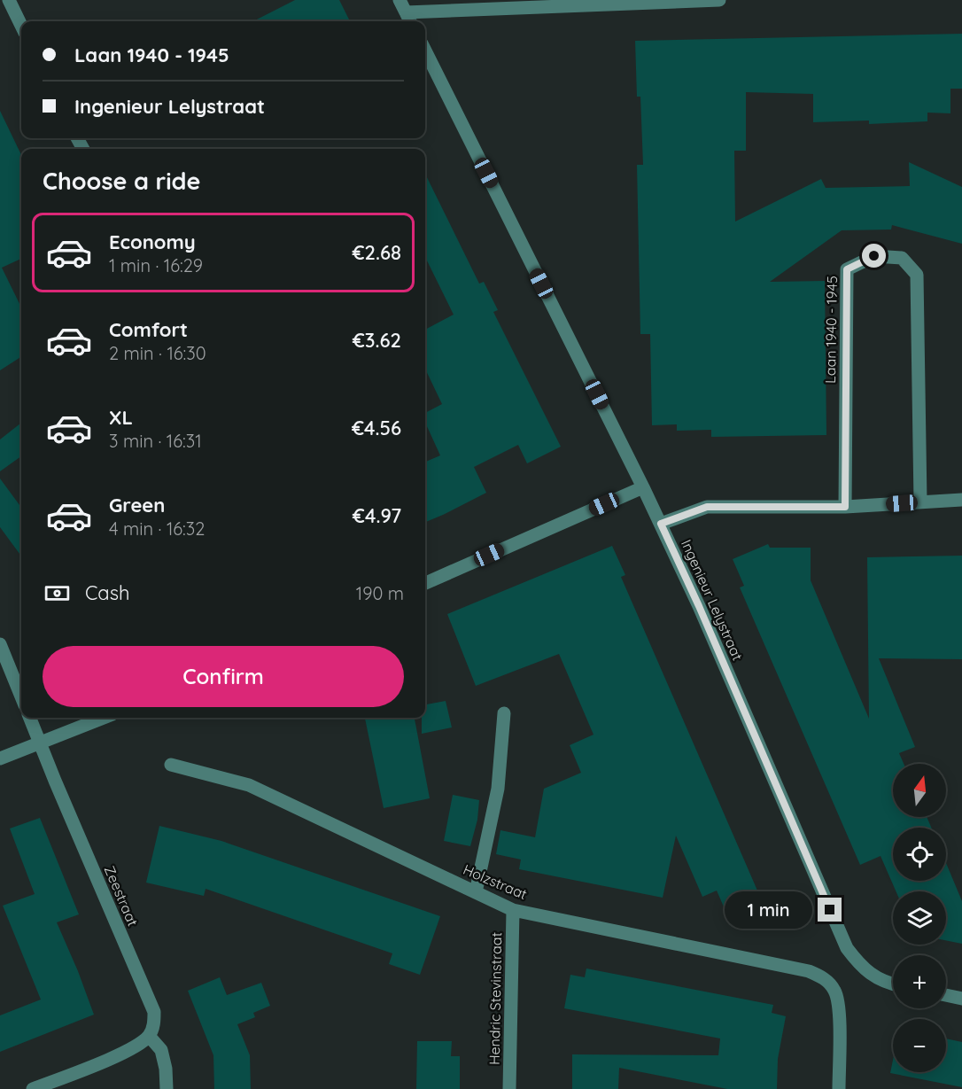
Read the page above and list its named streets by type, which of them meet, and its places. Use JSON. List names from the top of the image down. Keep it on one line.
{"streets":{"street":["Laan 1940 - 1945","Ingenieur Lelystraat","Holzstraat","Zeestraat","Hendric Stevinstraat"]},"crossings":[["Holzstraat","Hendric Stevinstraat"]],"north":"top","page":{"banner":["Laan 1940 - 1945","Ingenieur Lelystraat"],"heading":"Choose a ride","list":[{"name":"Economy","note":"1 min · 16:29","value":"€2.68"},{"name":"Comfort","note":"2 min · 16:30","value":"€3.62"},{"name":"XL","note":"3 min · 16:31","value":"€4.56"},{"name":"Green","note":"4 min · 16:32","value":"€4.97"}],"pay":["Cash","190 m"],"buttons":"Confirm","map_buttons":["+","−"],"bubble":"1 min"}}
